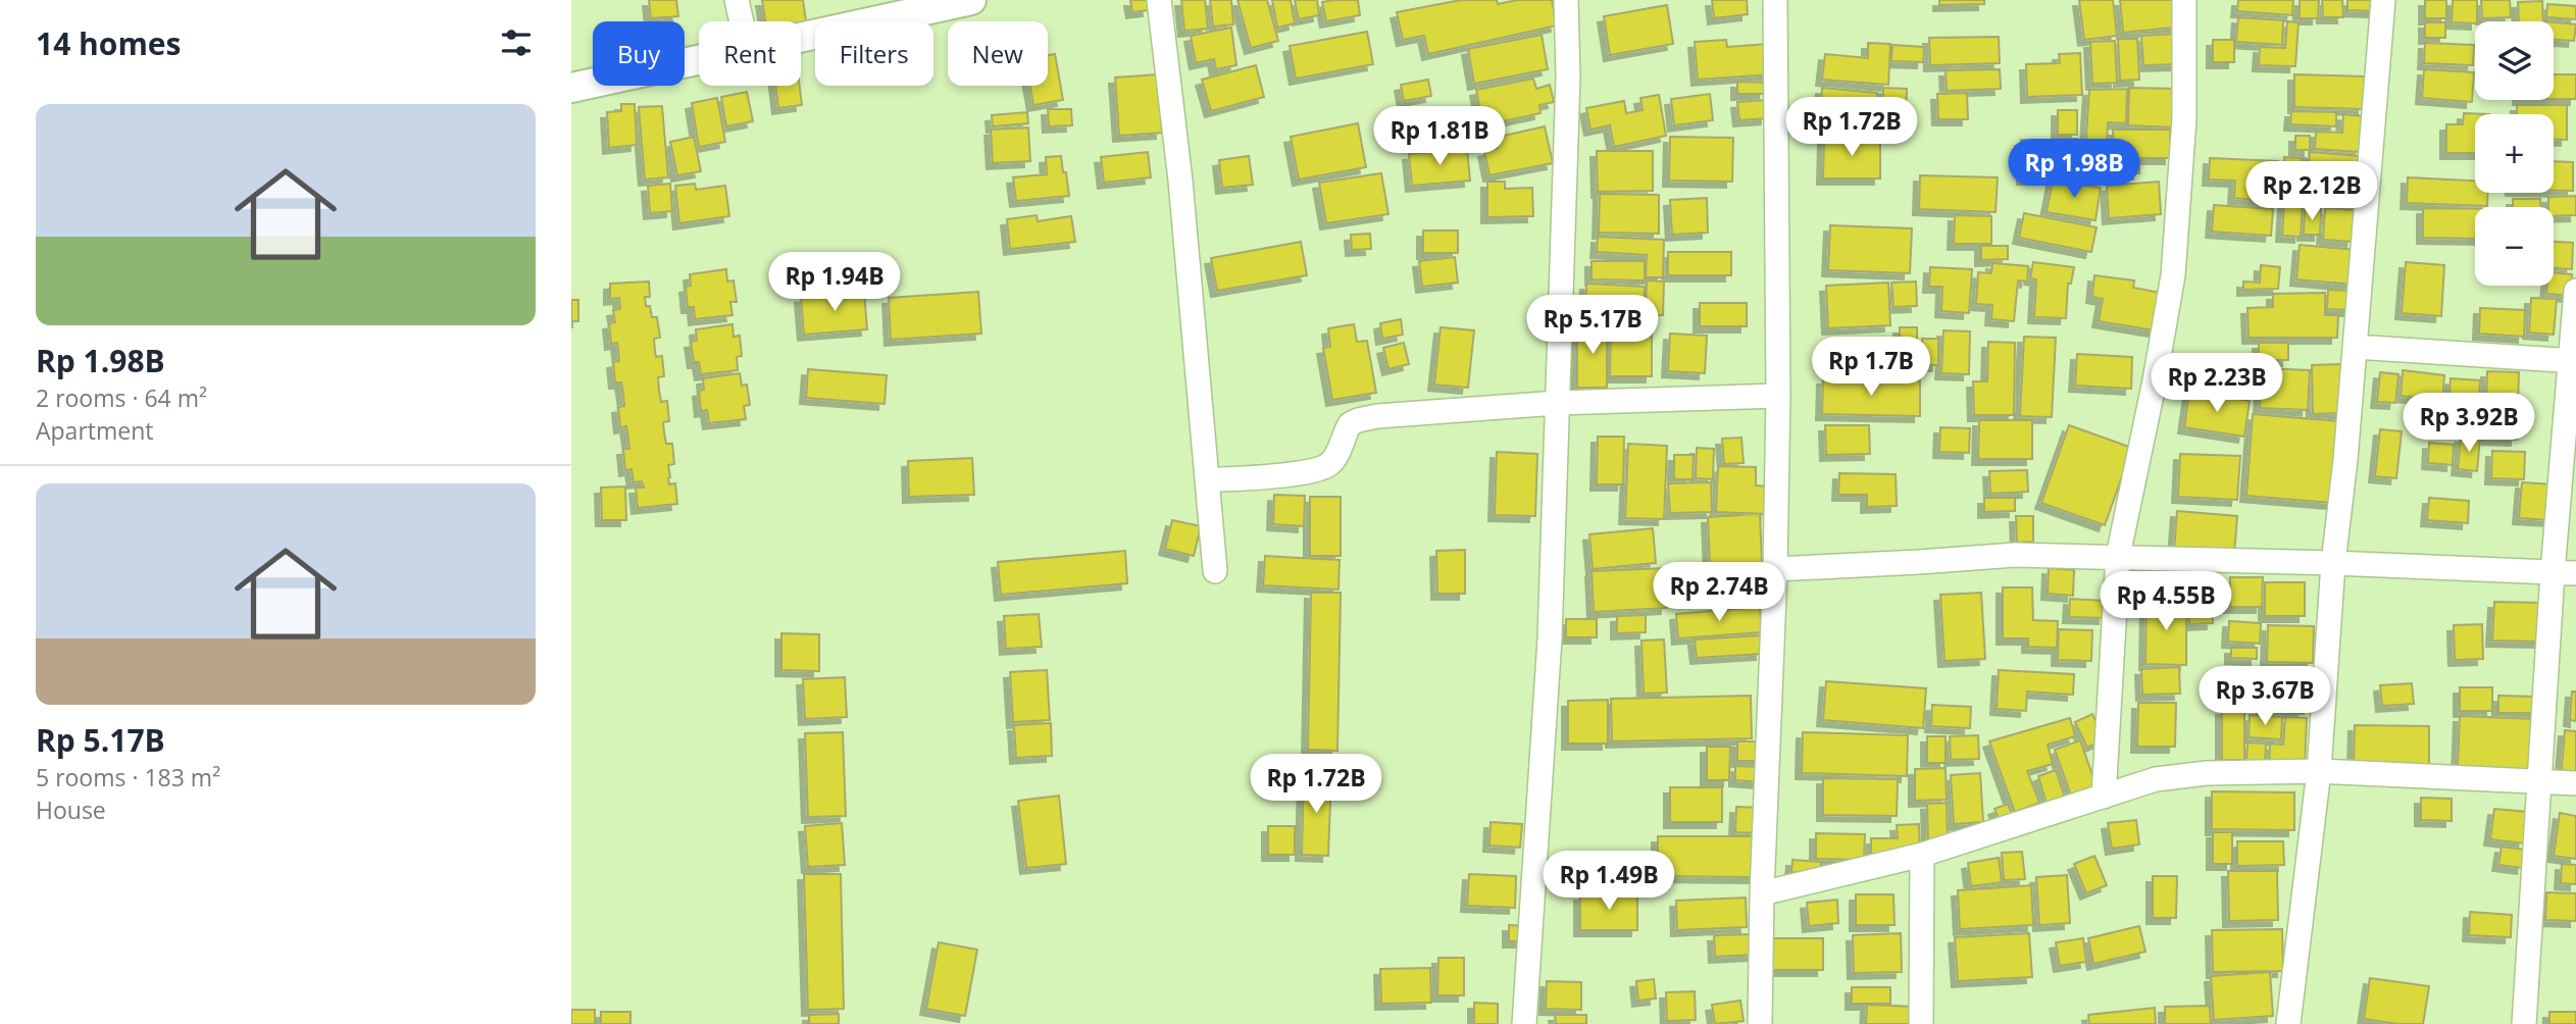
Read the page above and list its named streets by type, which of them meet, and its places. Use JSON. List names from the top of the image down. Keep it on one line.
{"page":{"heading":"14 homes","map_buttons":["+","−"],"chip":["Buy","Rent","Filters","New"],"list":[{"name":"Rp 1.98B","note":"2 rooms · 64 m² · Apartment"},{"name":"Rp 5.17B","note":"5 rooms · 183 m² · House"}],"price":["Rp 1.72B","Rp 1.81B","Rp 1.98B","Rp 2.12B","Rp 1.94B","Rp 5.17B","Rp 1.7B","Rp 2.23B","Rp 3.92B","Rp 2.74B","Rp 4.55B","Rp 3.67B","Rp 1.72B","Rp 1.49B"]}}
